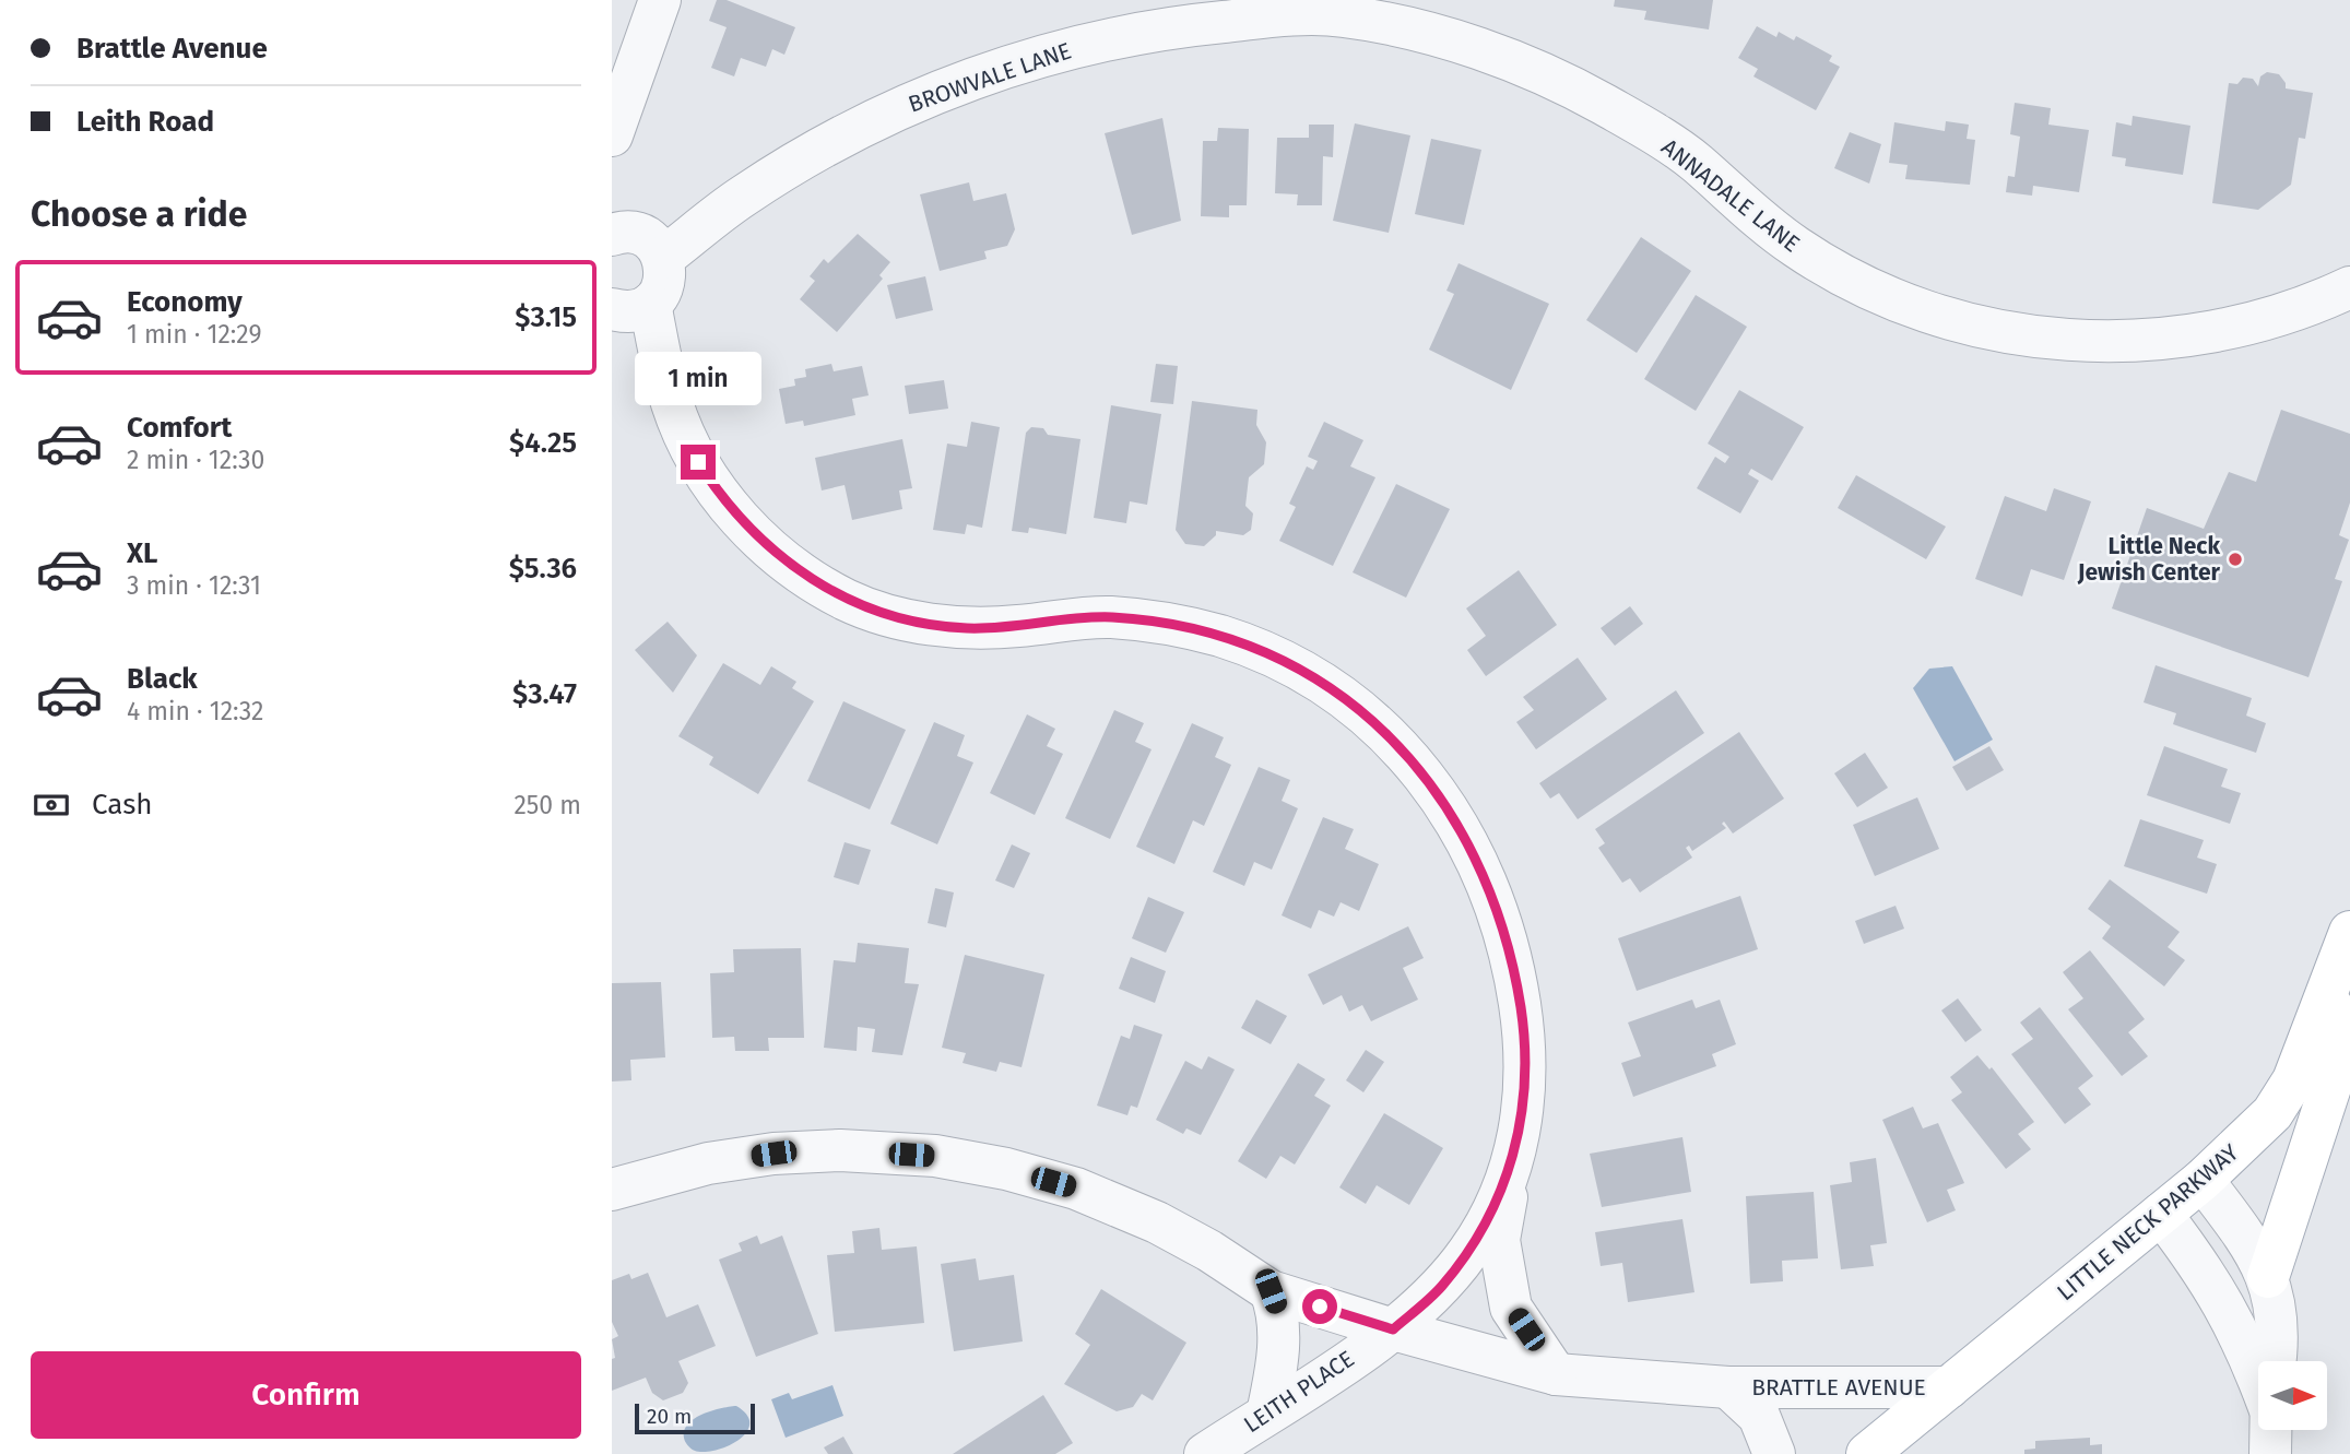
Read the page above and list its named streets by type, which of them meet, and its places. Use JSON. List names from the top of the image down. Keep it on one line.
{"streets":{"main road":["LITTLE NECK PARKWAY"],"street":["BROWVALE LANE","ANNADALE LANE","BRATTLE AVENUE","LEITH PLACE"]},"crossings":[["BROWVALE LANE","ANNADALE LANE"],["LITTLE NECK PARKWAY","BRATTLE AVENUE"],["BRATTLE AVENUE","LEITH PLACE"]],"places":["Little Neck Jewish Center"],"scale_bar":"20 m","north":"right","page":{"banner":["Brattle Avenue","Leith Road"],"heading":"Choose a ride","list":[{"name":"Economy","note":"1 min · 12:29","value":"$3.15"},{"name":"Comfort","note":"2 min · 12:30","value":"$4.25"},{"name":"XL","note":"3 min · 12:31","value":"$5.36"},{"name":"Black","note":"4 min · 12:32","value":"$3.47"}],"bubble":"1 min","pay":["Cash","250 m"],"buttons":"Confirm","scale":"20 m"}}
